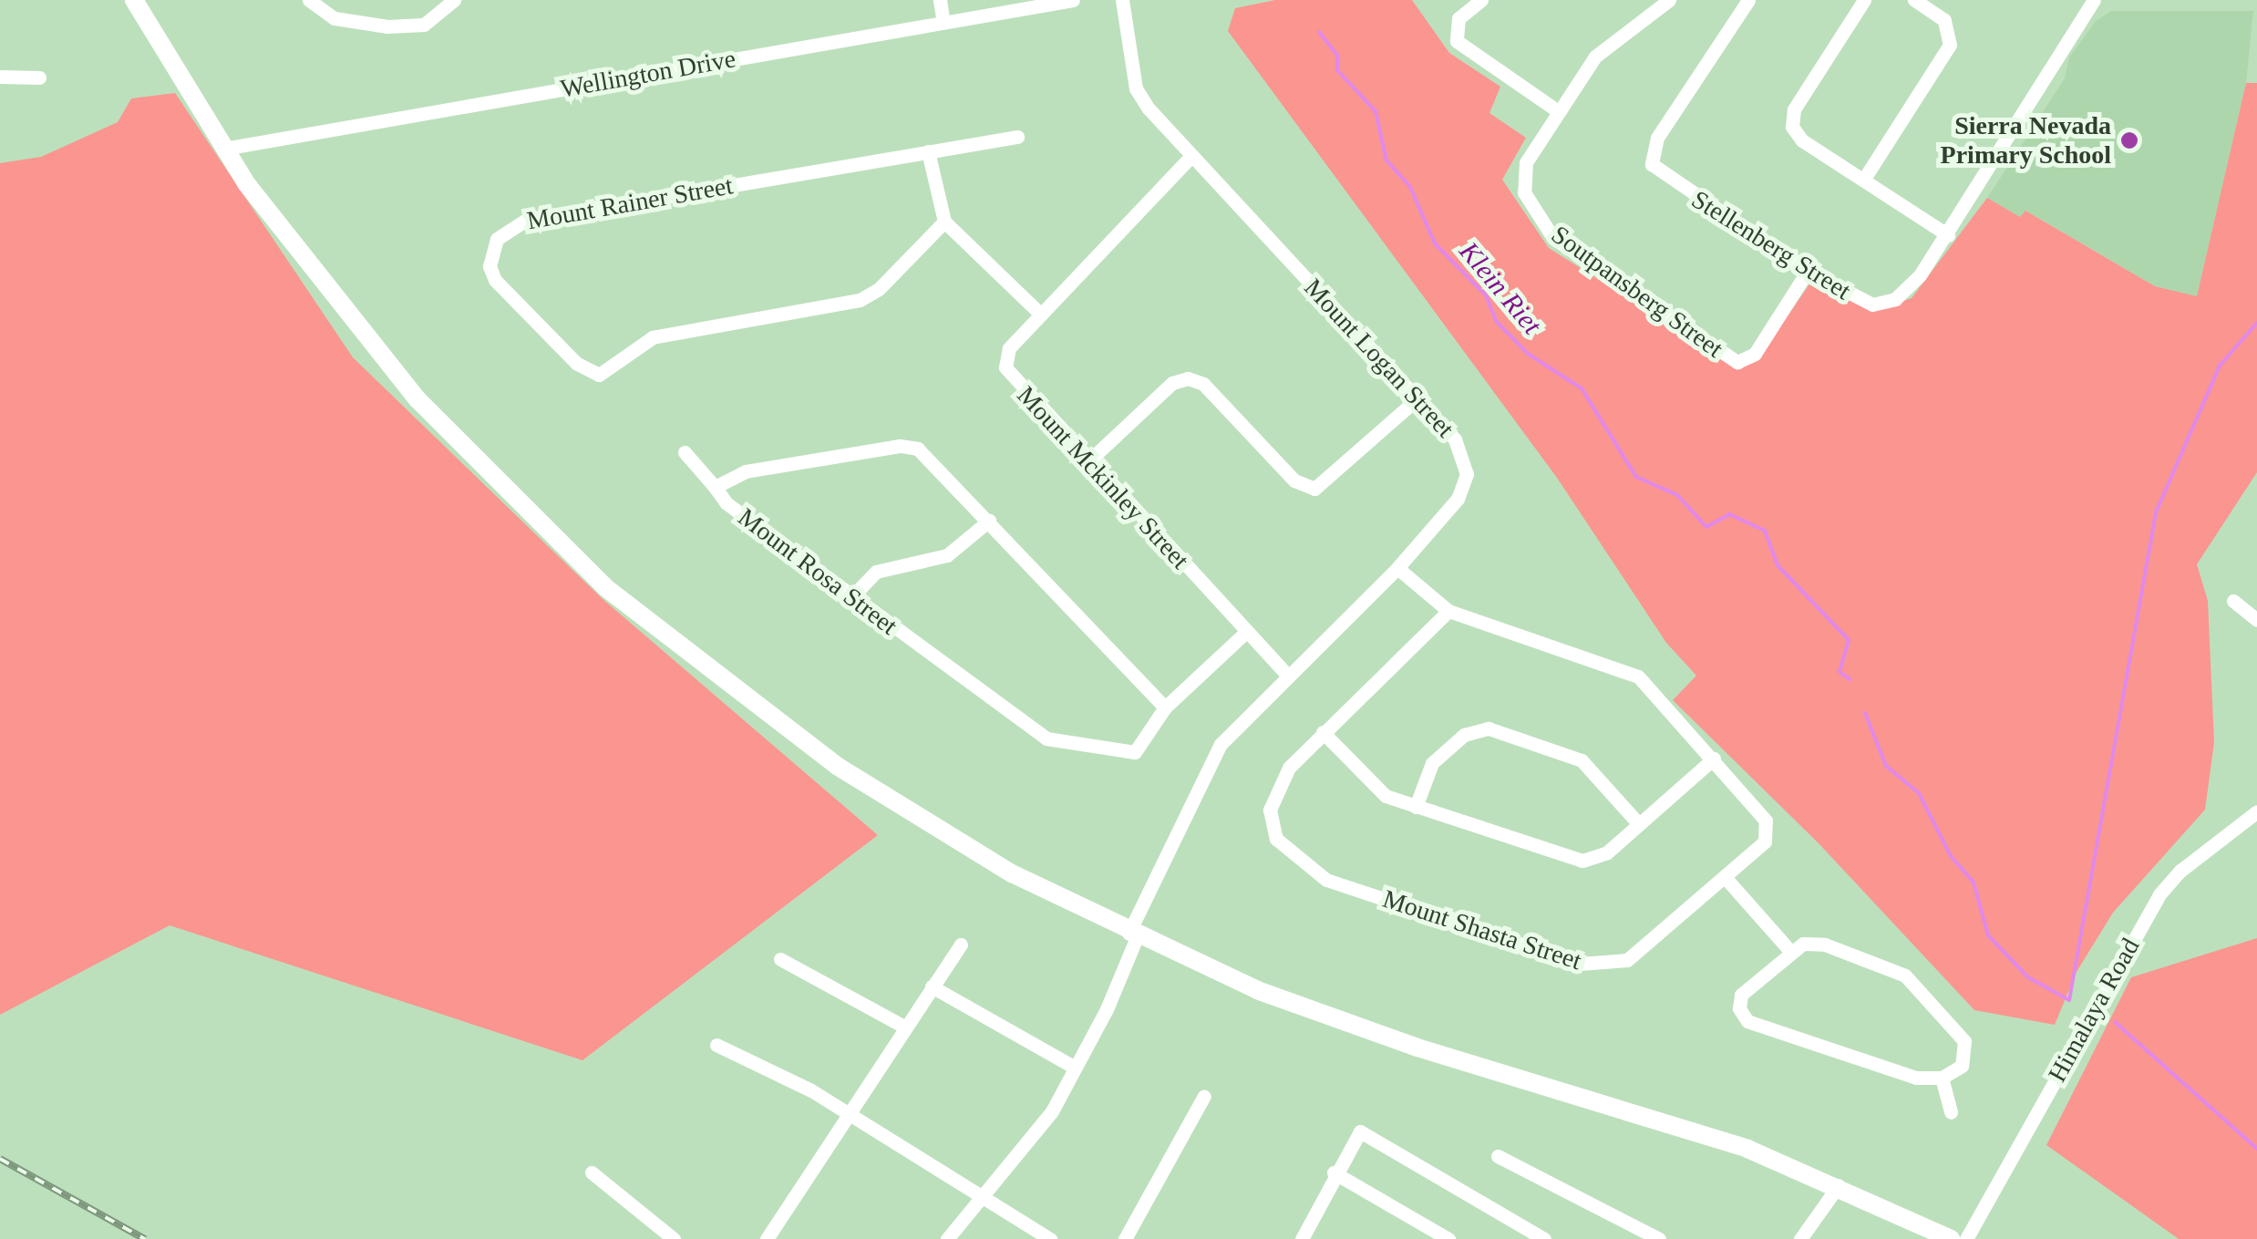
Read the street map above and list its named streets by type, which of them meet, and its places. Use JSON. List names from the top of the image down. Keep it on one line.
{"streets":{"street":["Wellington Drive","Mount Rainer Street","Stellenberg Street","Soutpansberg Street","Mount Logan Street","Mount Mckinley Street","Mount Rosa Street","Mount Shasta Street","Himalaya Road"]},"crossings":[["Stellenberg Street","Soutpansberg Street"],["Mount Logan Street","Mount Mckinley Street"],["Mount Logan Street","Mount Shasta Street"],["Mount Mckinley Street","Mount Rosa Street"]],"water":["Klein Riet"],"places":["Sierra Nevada Primary School"]}
